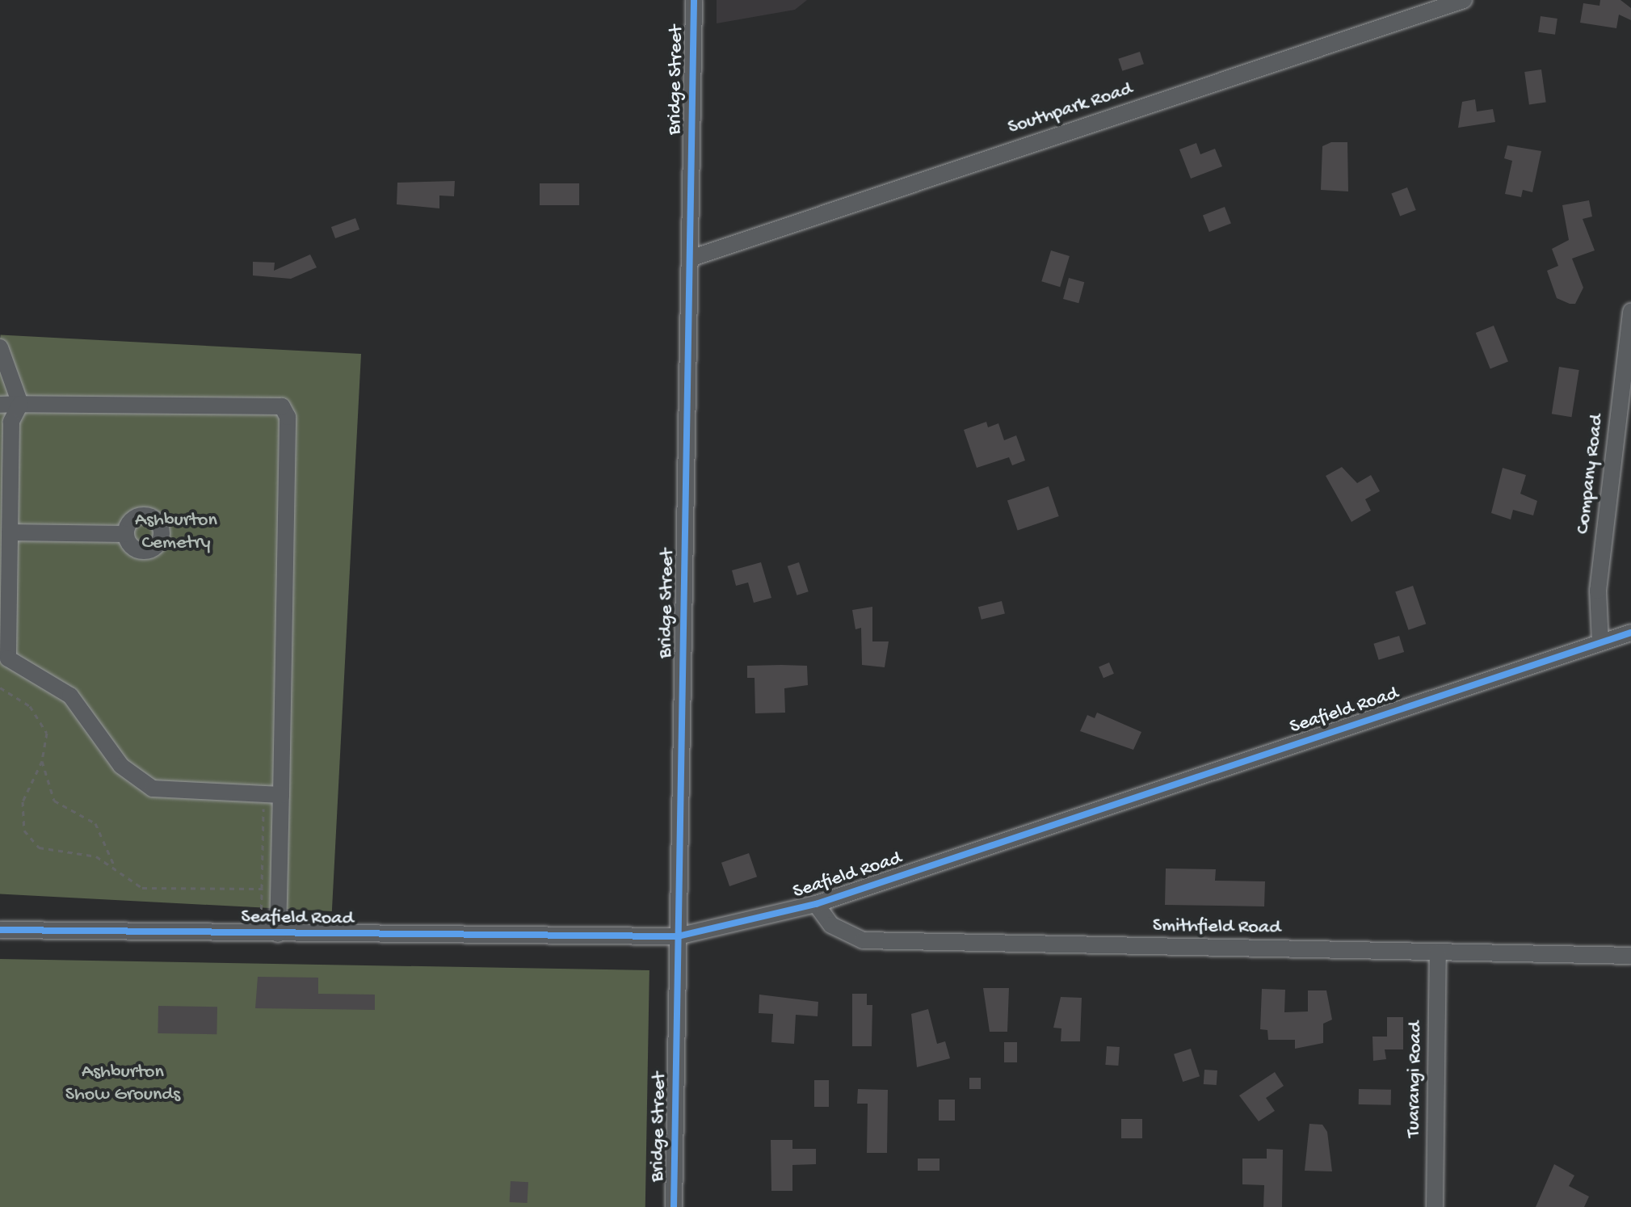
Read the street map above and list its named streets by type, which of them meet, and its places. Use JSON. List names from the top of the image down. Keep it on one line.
{"streets":{"street":["Bridge Street","Southpark Road","Company Road","Seafield Road","Smithfield Road","Tuarangi Road"]},"crossings":[["Bridge Street","Southpark Road"],["Bridge Street","Seafield Road"],["Company Road","Seafield Road"],["Seafield Road","Smithfield Road"],["Smithfield Road","Tuarangi Road"]],"parks":["Ashburton Cemetry","Ashburton Show Grounds"]}
